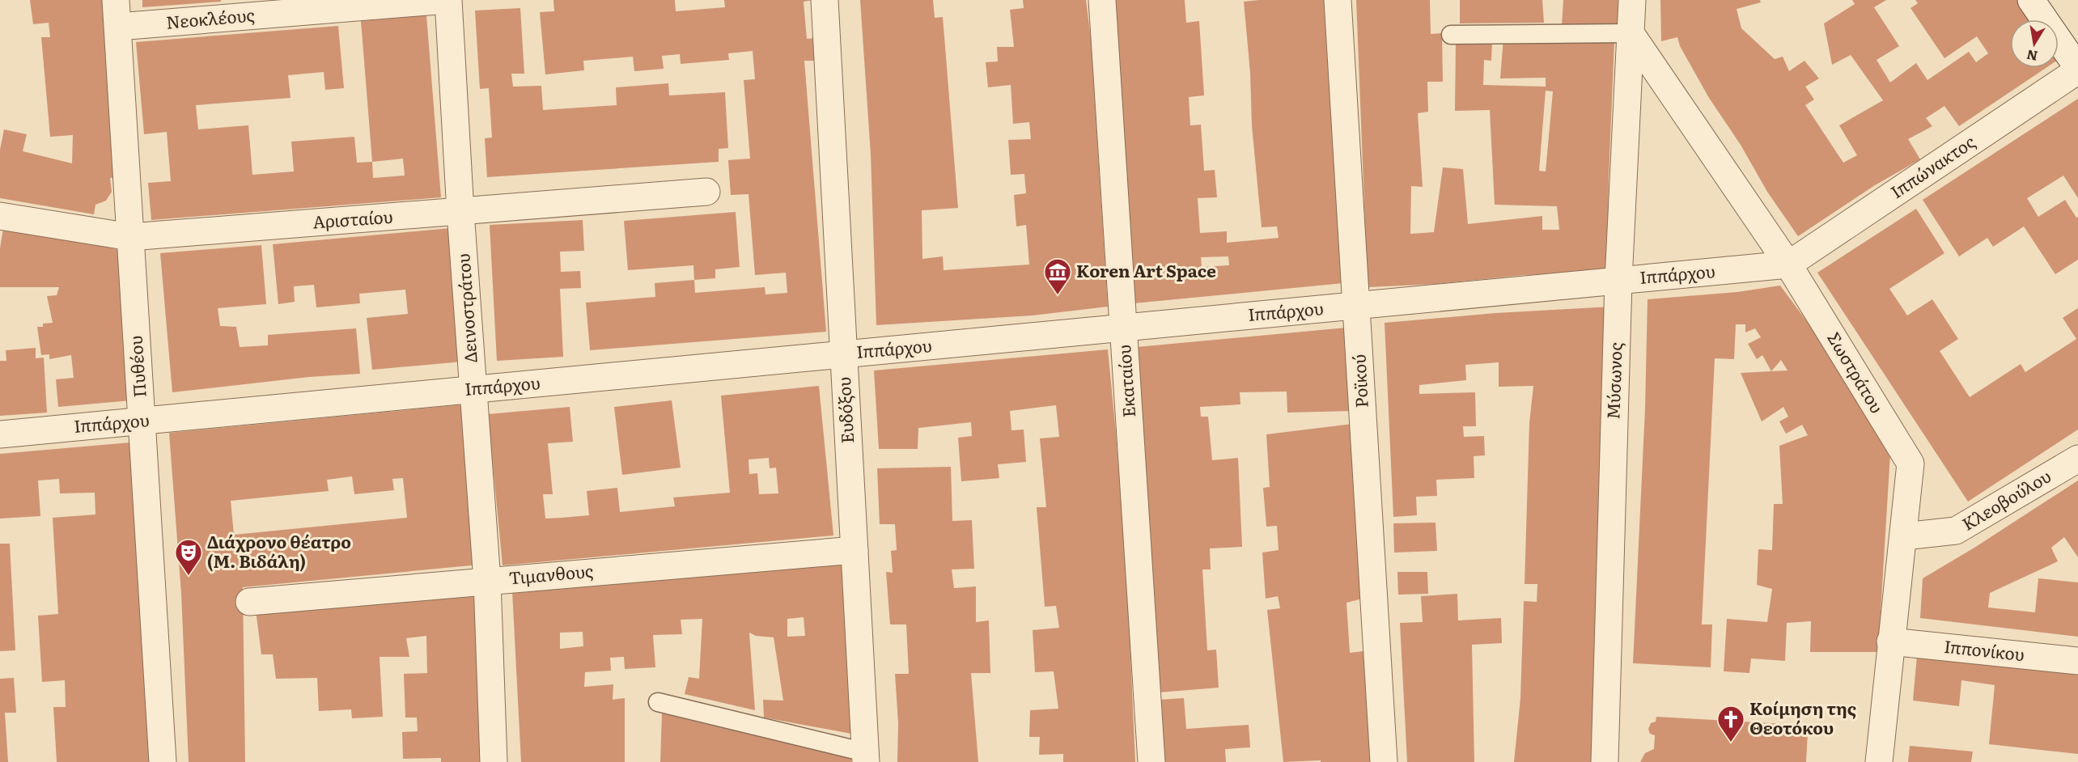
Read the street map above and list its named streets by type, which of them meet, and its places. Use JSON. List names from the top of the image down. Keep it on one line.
{"streets":{"street":["Νεοκλέους","Ιππώνακτος","Αρισταίου","Ιππάρχου","Δεινοστράτου","Πυθέου","Σωστράτου","Εκαταίου","Ροϊκού","Μύσωνος","Ευδόξου","Κλεοβούλου","Τιμανθους","Ιππονίκου"]},"crossings":[["Νεοκλέους","Δεινοστράτου"],["Νεοκλέους","Πυθέου"],["Ιππώνακτος","Ιππάρχου"],["Ιππώνακτος","Σωστράτου"],["Αρισταίου","Δεινοστράτου"],["Αρισταίου","Πυθέου"],["Ιππάρχου","Δεινοστράτου"],["Ιππάρχου","Πυθέου"],["Ιππάρχου","Σωστράτου"],["Ιππάρχου","Εκαταίου"],["Ιππάρχου","Ροϊκού"],["Ιππάρχου","Μύσωνος"],["Ιππάρχου","Ευδόξου"],["Δεινοστράτου","Τιμανθους"],["Σωστράτου","Μύσωνος"],["Σωστράτου","Κλεοβούλου"],["Σωστράτου","Ιππονίκου"],["Ευδόξου","Τιμανθους"]],"places":{"museum":["Koren Art Space"],"theatre":["Διάχρονο θέατρο (Μ. Βιδάλη)"],"church":["Κοίμηση της Θεοτόκου"]},"north":"bottom"}
